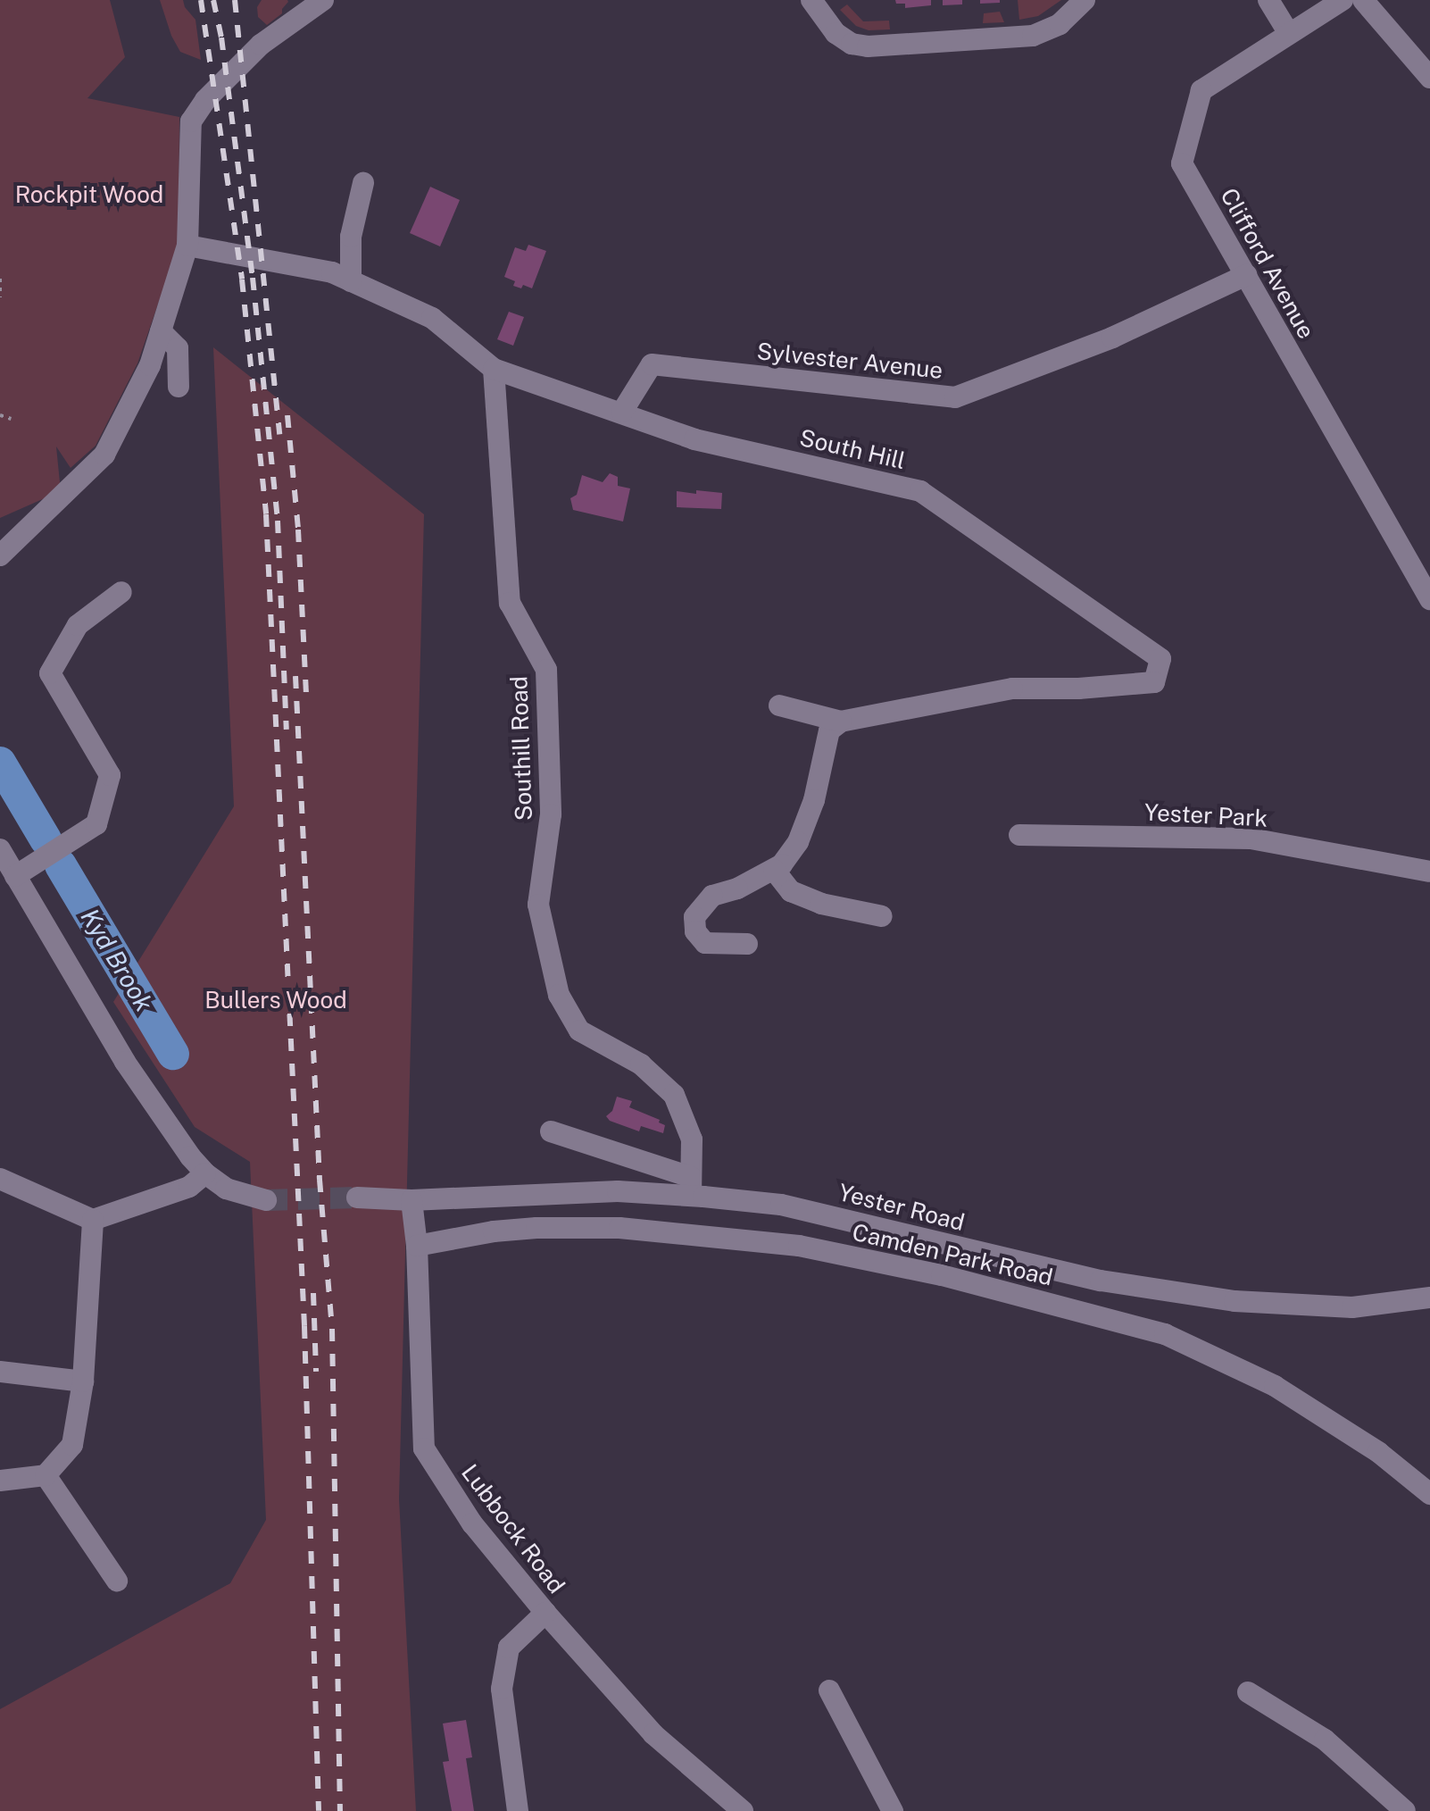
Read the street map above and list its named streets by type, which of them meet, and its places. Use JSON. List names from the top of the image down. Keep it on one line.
{"streets":{"street":["Clifford Avenue","Sylvester Avenue","South Hill","Southill Road","Yester Park","Yester Road","Camden Park Road","Lubbock Road"]},"crossings":[["Clifford Avenue","Sylvester Avenue"],["Sylvester Avenue","South Hill"],["South Hill","Southill Road"],["Southill Road","Yester Road"],["Yester Road","Lubbock Road"],["Camden Park Road","Lubbock Road"]],"water":["Kyd Brook"],"parks":["Rockpit Wood","Bullers Wood"]}
